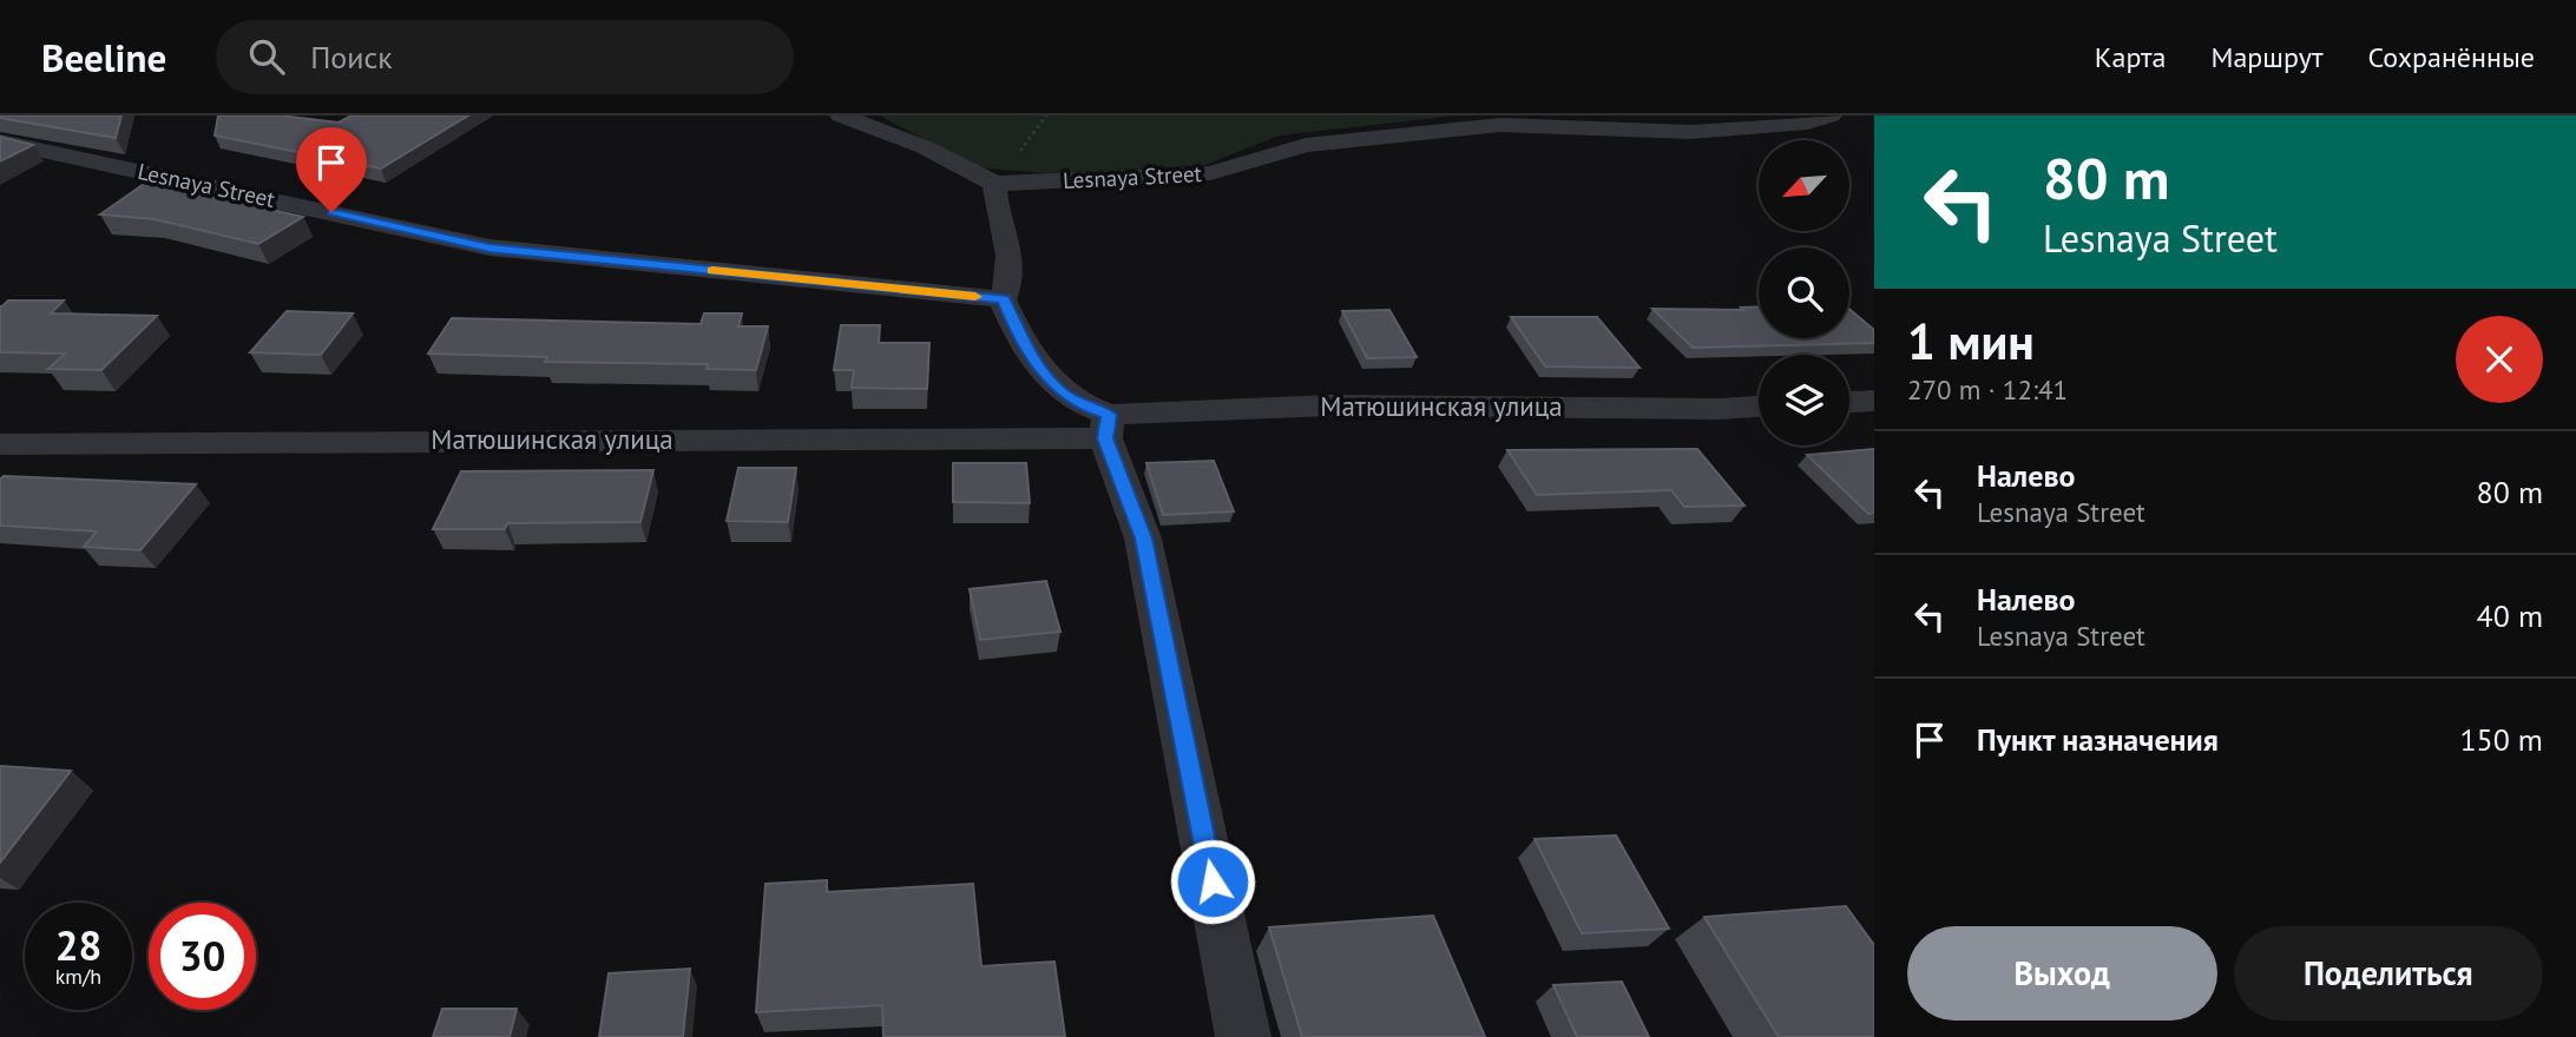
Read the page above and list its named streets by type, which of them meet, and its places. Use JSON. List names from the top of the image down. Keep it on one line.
{"streets":{"street":["Lesnaya Street","Матюшинская улица"]},"north":"bottom left","page":{"header":"Beeline","search":"Поиск","nav":["Карта","Маршрут","Сохранённые"],"turn":["80 m","Lesnaya Street"],"heading":["1 мин","270 m · 12:41"],"list":[{"name":"Налево","note":"Lesnaya Street","value":"80 m"},{"name":"Налево","note":"Lesnaya Street","value":"40 m"},{"name":"Пункт назначения","value":"150 m"}],"speed":"28 km/h","limit":"30","buttons":["Выход","Поделиться"]}}
